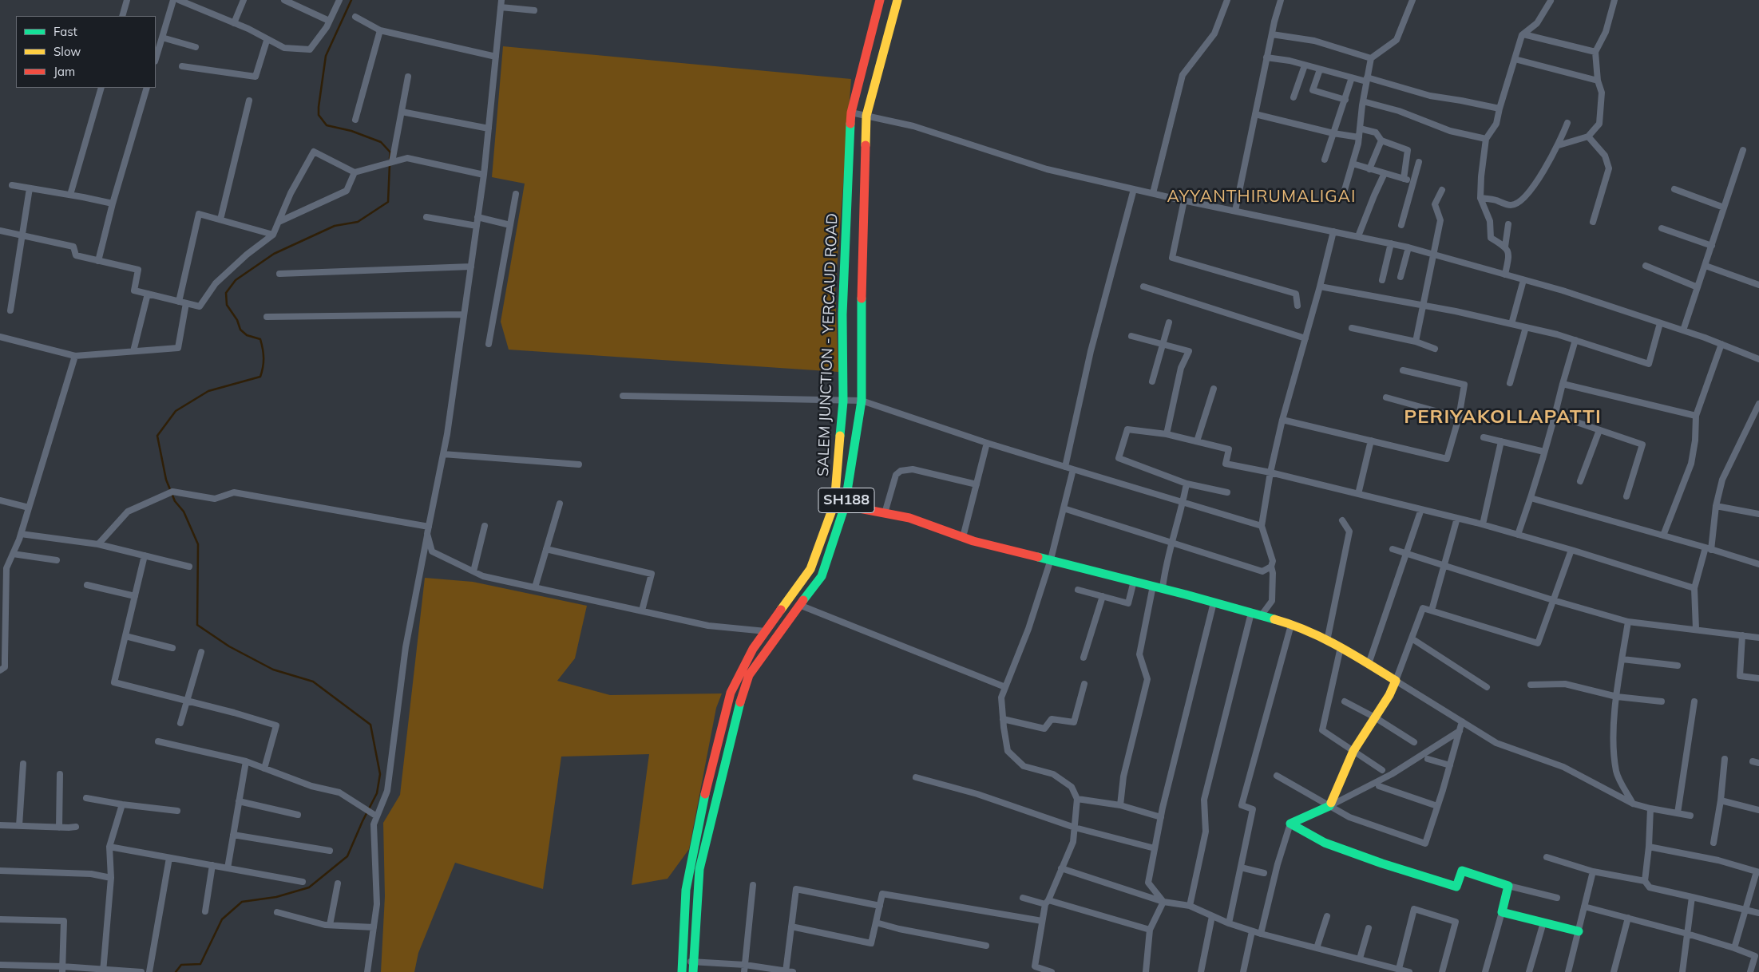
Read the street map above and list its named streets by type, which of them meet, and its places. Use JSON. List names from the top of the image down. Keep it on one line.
{"streets":{"main road":["SALEM JUNCTION - YERCAUD ROAD","SH188"]},"districts":["AYYANTHIRUMALIGAI","PERIYAKOLLAPATTI"],"legend":["Fast","Slow","Jam"]}
